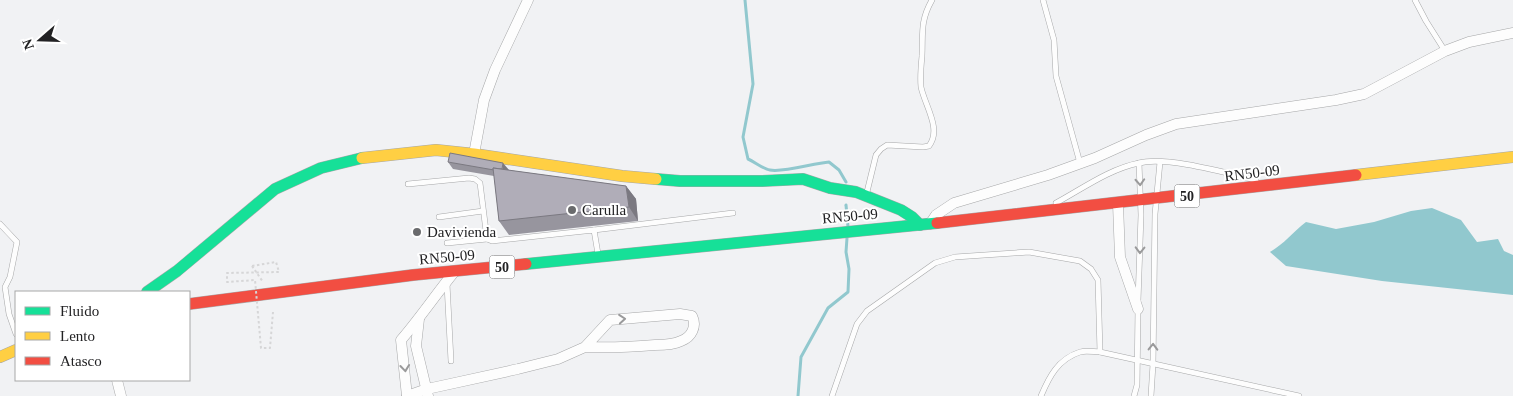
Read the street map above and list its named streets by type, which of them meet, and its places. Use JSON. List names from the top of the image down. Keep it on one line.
{"streets":{"main road":["RN50-09","50"]},"places":["Carulla","Davivienda"],"legend":["Fluido","Lento","Atasco"],"north":"left"}
